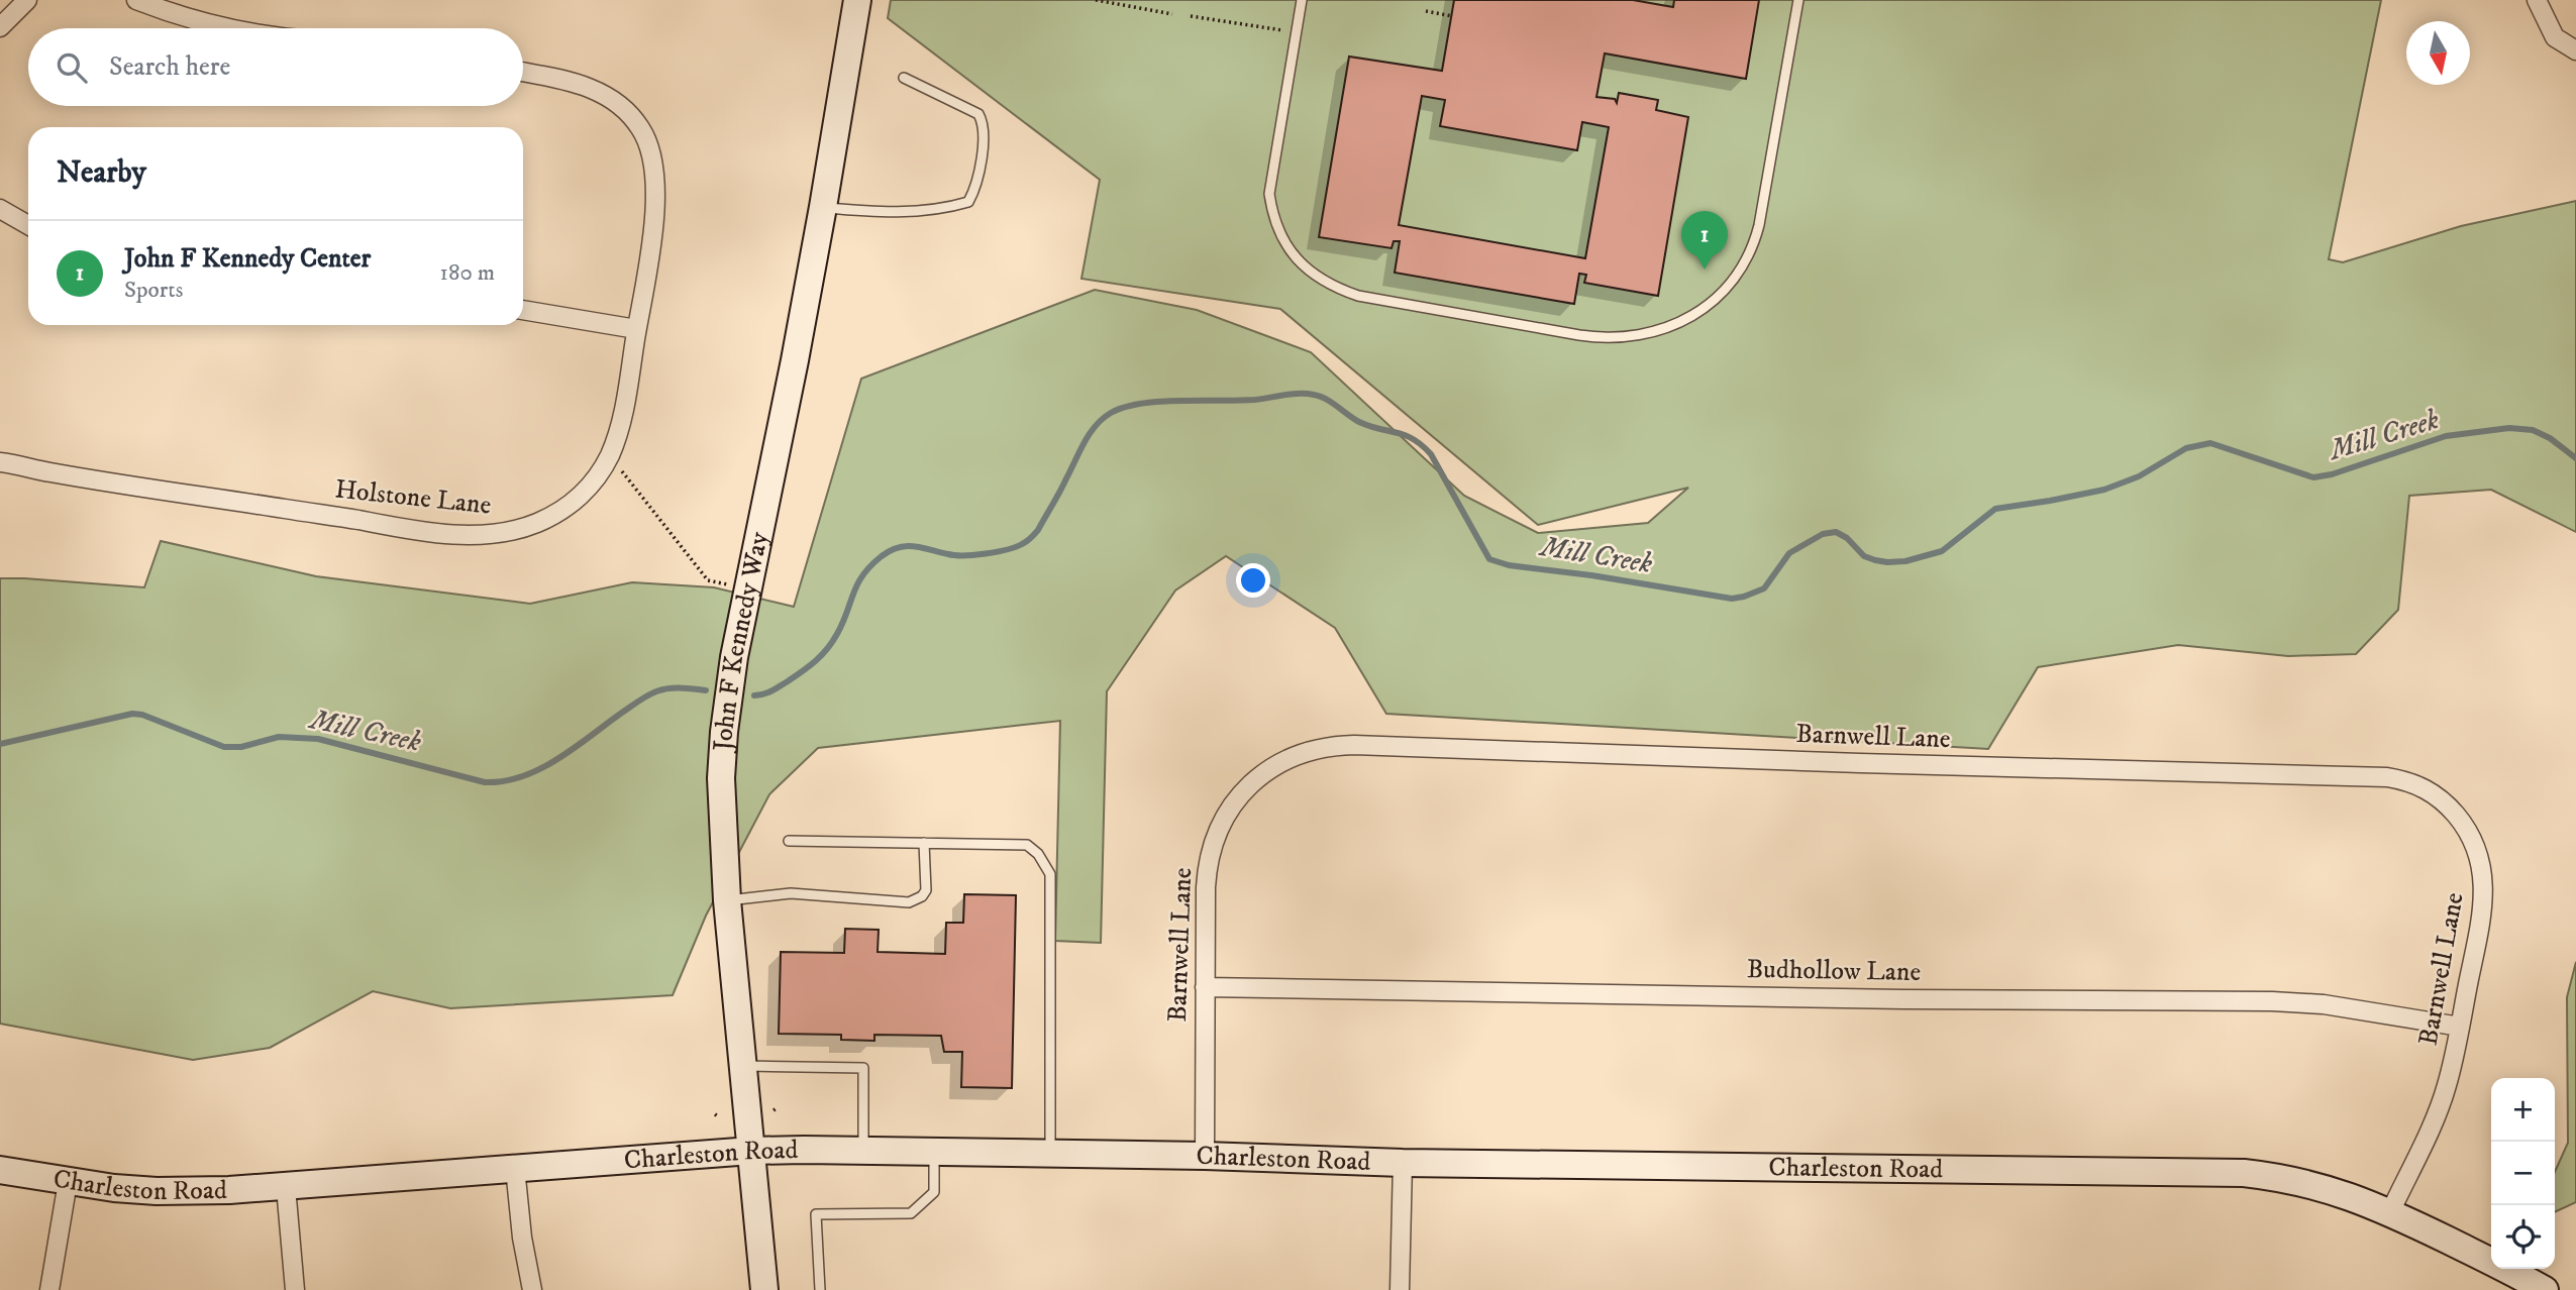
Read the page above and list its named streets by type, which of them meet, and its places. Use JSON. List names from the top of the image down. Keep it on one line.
{"streets":{"street":["Holstone Lane","John F Kennedy Way","Barnwell Lane","Budhollow Lane","Charleston Road"]},"crossings":[["John F Kennedy Way","Charleston Road"],["Barnwell Lane","Budhollow Lane"],["Barnwell Lane","Charleston Road"]],"water":["Mill Creek"],"north":"bottom","page":{"search":"Search here","heading":"Nearby","pins":"1","list":[{"mark":"1","name":"John F Kennedy Center","note":"Sports","value":"180 m"}],"map_buttons":["+","−"]}}
